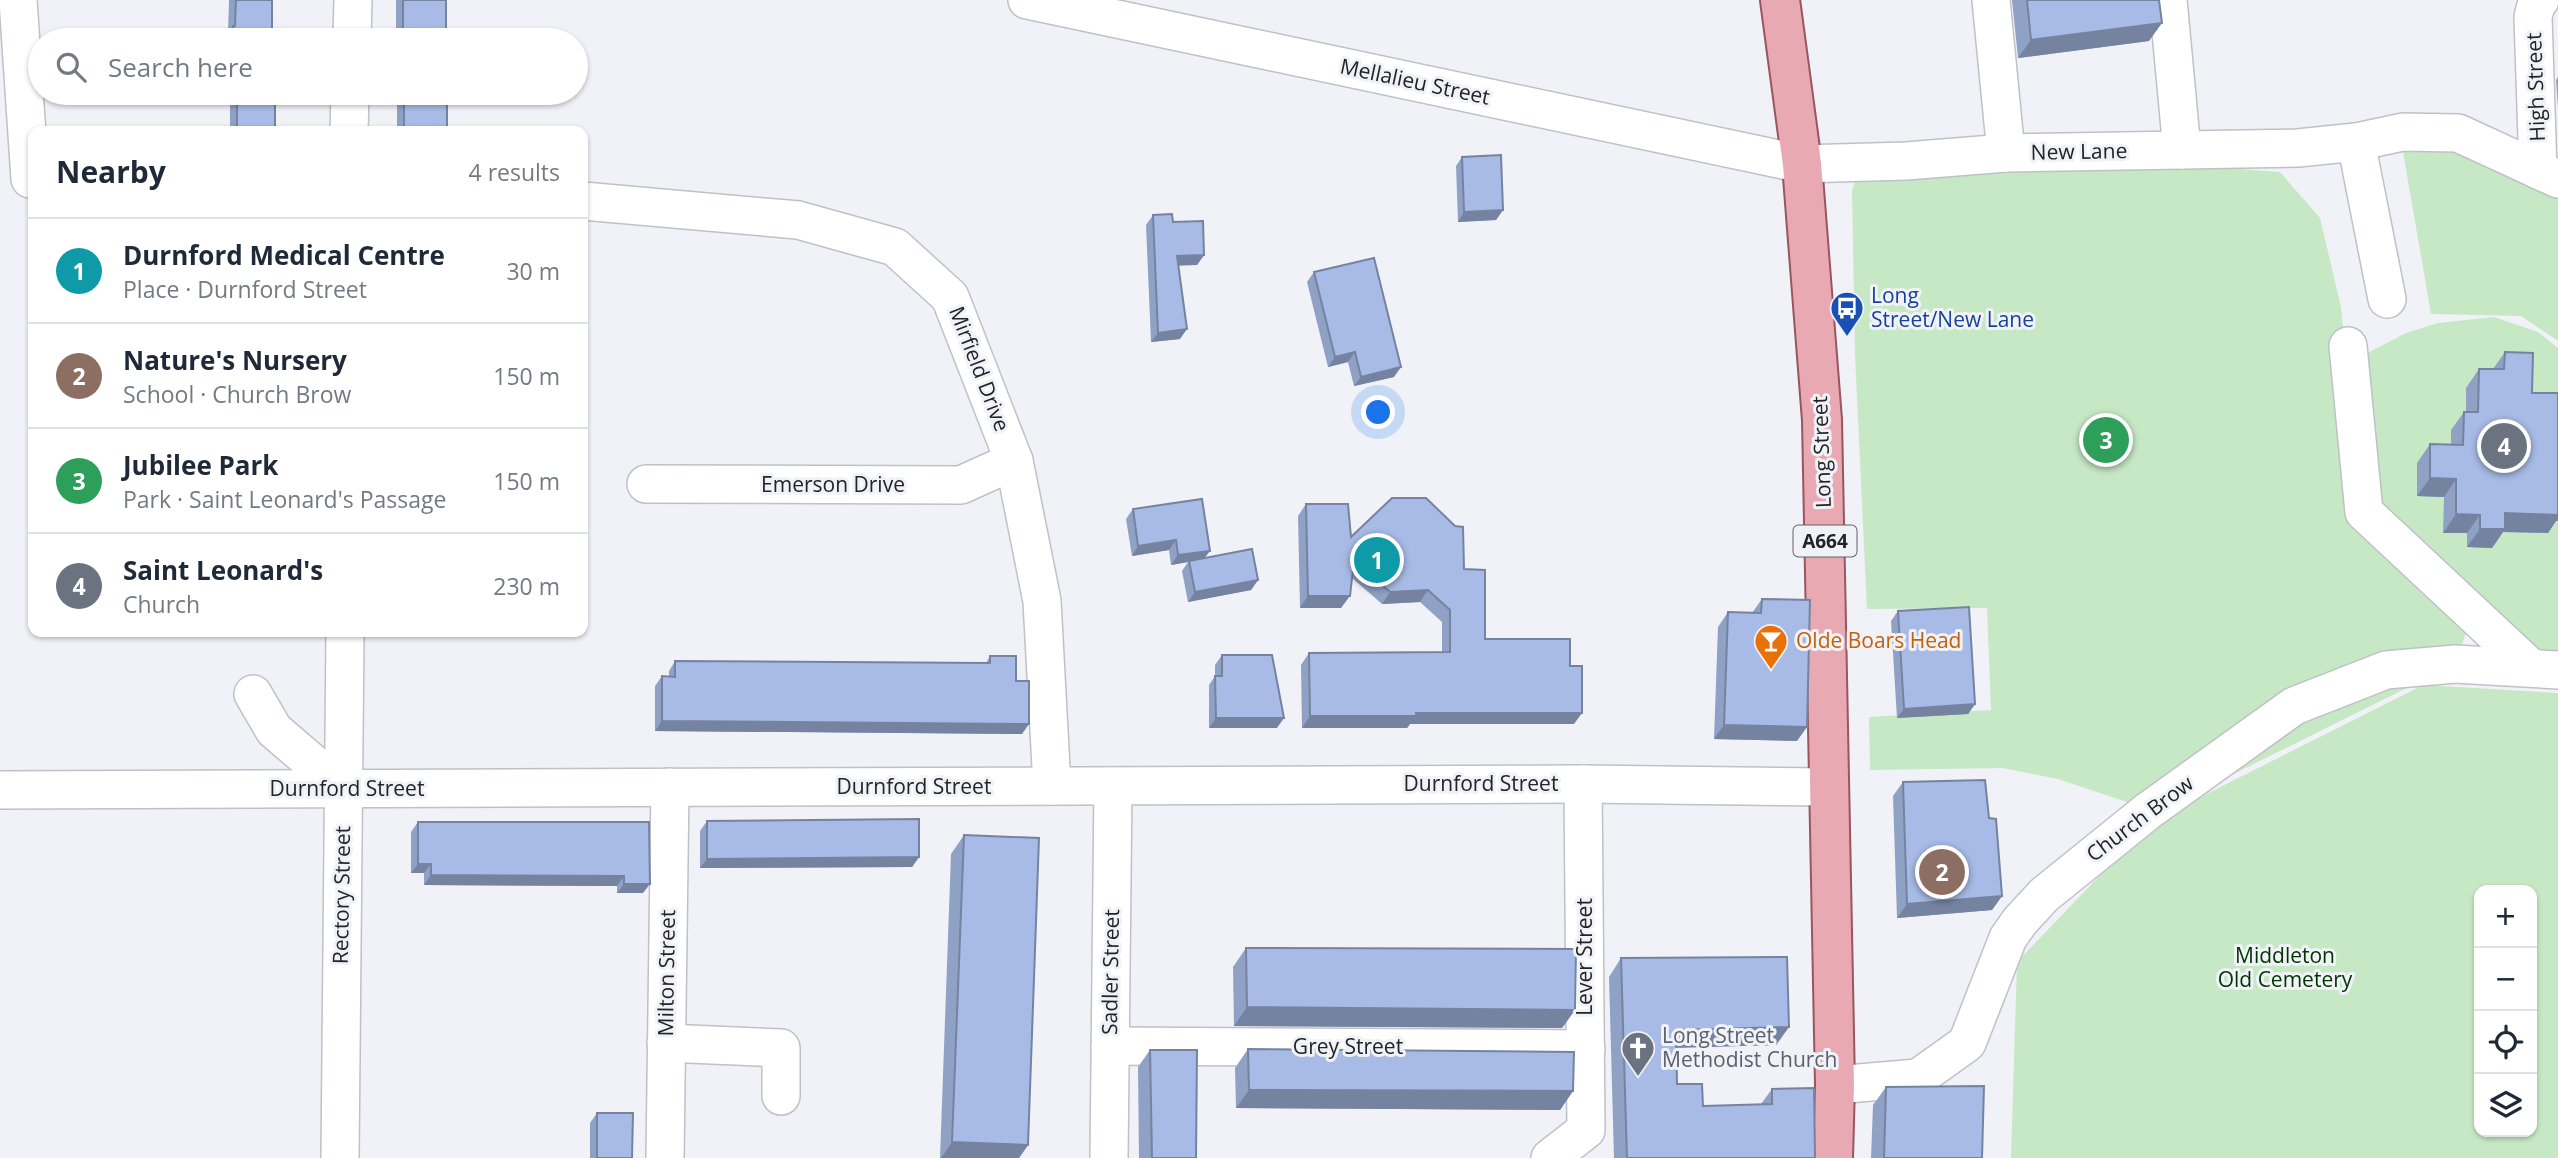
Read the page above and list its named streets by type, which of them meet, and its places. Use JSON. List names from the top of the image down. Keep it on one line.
{"streets":{"main road":["Long Street","A664"],"street":["Mellalieu Street","High Street","New Lane","Mirfield Drive","Emerson Drive","Durnford Street","Church Brow","Rectory Street","Lever Street","Sadler Street","Milton Street","Grey Street"]},"crossings":[["Mellalieu Street","New Lane"],["Mellalieu Street","Long Street"],["High Street","New Lane"],["New Lane","Long Street"],["Mirfield Drive","Emerson Drive"],["Mirfield Drive","Durnford Street"],["Long Street","Durnford Street"],["Long Street","Church Brow"],["Durnford Street","Rectory Street"],["Durnford Street","Lever Street"],["Durnford Street","Sadler Street"],["Durnford Street","Milton Street"],["Lever Street","Grey Street"],["Sadler Street","Grey Street"]],"parks":["Middleton Old Cemetery"],"places":{"bus stop":["Long Street/New Lane"],"bar":["Olde Boars Head"],"church":["Long Street Methodist Church"]},"page":{"search":"Search here","heading":["Nearby","4 results"],"list":[{"mark":"1","name":"Durnford Medical Centre","note":"Place · Durnford Street","value":"30 m"},{"mark":"2","name":"Nature's Nursery","note":"School · Church Brow","value":"150 m"},{"mark":"3","name":"Jubilee Park","note":"Park · Saint Leonard's Passage","value":"150 m"},{"mark":"4","name":"Saint Leonard's","note":"Church","value":"230 m"}],"pins":["3","4","1","2"],"map_buttons":["+","−"]}}
